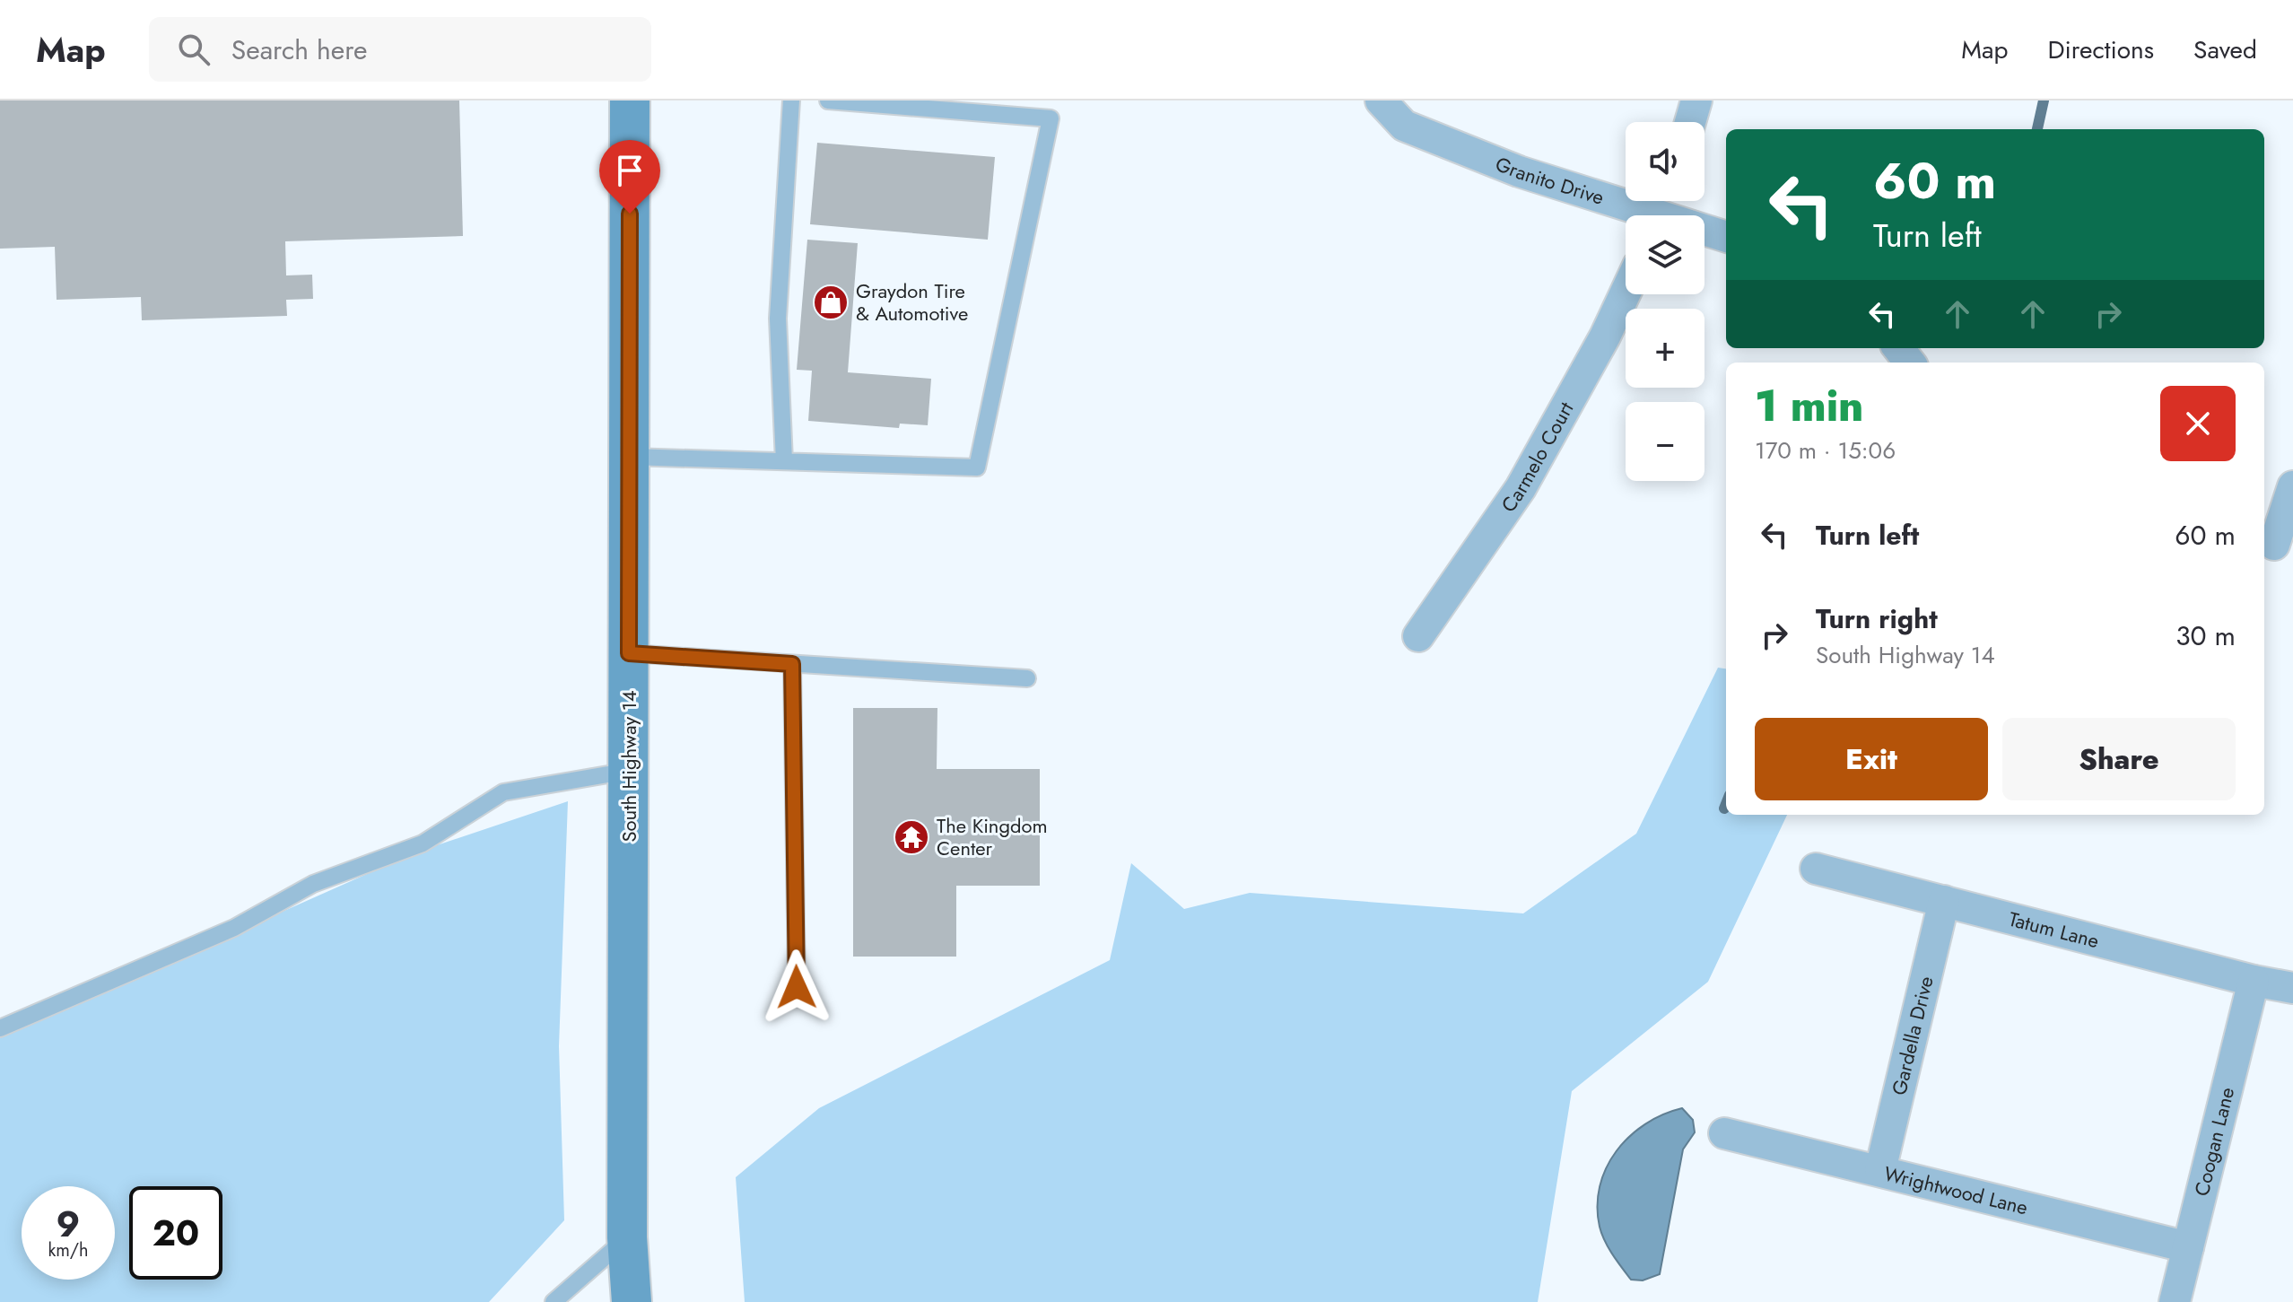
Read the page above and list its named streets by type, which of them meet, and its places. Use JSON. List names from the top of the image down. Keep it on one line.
{"streets":{"main road":["South Highway 14"],"street":["Granito Drive","Carmelo Court","Tatum Lane","Gardella Drive","Coogan Lane","Wrightwood Lane"]},"crossings":[["Tatum Lane","Gardella Drive"],["Tatum Lane","Coogan Lane"],["Gardella Drive","Wrightwood Lane"],["Coogan Lane","Wrightwood Lane"]],"places":{"shop":["Graydon Tire & Automotive"],"temple":["The Kingdom Center"]},"page":{"header":"Map","search":"Search here","nav":["Map","Directions","Saved"],"map_buttons":["+","−"],"turn":["60 m","Turn left"],"heading":["1 min","170 m · 15:06"],"list":[{"name":"Turn left","value":"60 m"},{"name":"Turn right","note":"South Highway 14","value":"30 m"}],"buttons":["Exit","Share"],"speed":"9 km/h","limit":"20"}}
